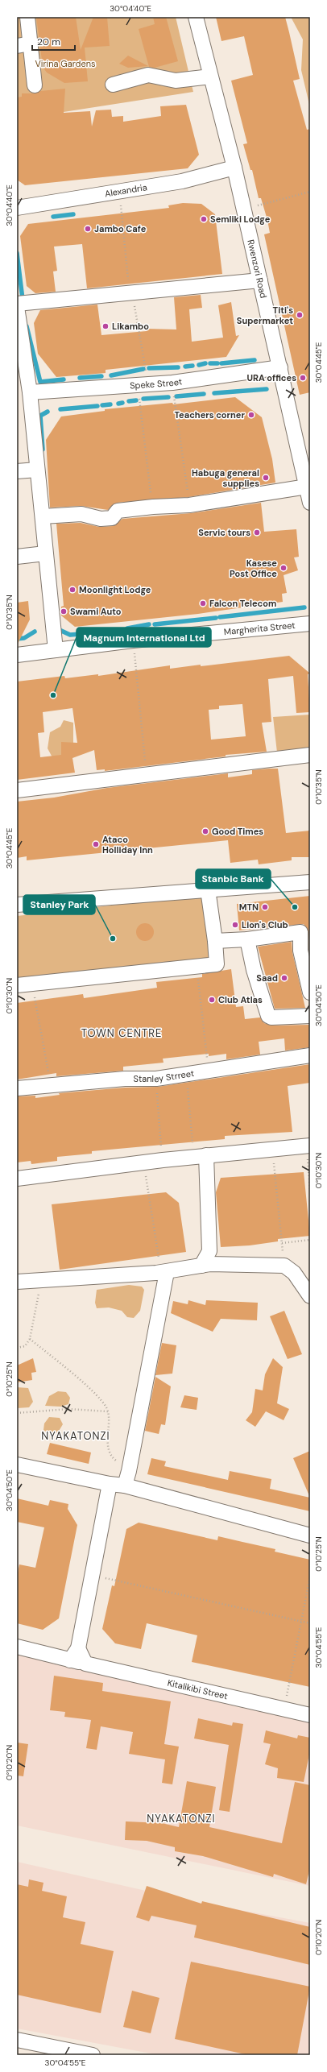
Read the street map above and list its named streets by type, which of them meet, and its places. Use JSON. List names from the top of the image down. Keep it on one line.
{"streets":{"street":["Alexandria","Rwenzori Road","Speke Street","Margherita Street","Stanley Strreet","Kitalikibi Street"]},"crossings":[["Alexandria","Rwenzori Road"],["Rwenzori Road","Speke Street"]],"districts":["TOWN CENTRE","NYAKATONZI","NYAKATONZI"],"parks":["Virina Gardens"],"places":["Semliki Lodge","Jambo Cafe","Titi's Supermarket","Likambo","URA offices","Teachers corner","Habuga general supplies","Servic tours","Kasese Post Office","Moonlight Lodge","Falcon Telecom","Swami Auto","Magnum International Ltd","Good Times","Ataco Holliday Inn","MTN","Stanbic Bank","Lion's Club","Stanley Park","Saad","Club Atlas"],"scale_bar":"20 m","coordinates":["30°04'40\"E","30°04'45\"E","0°10'35\"N","0°10'30\"N","30°04'50\"E","0°10'25\"N","30°04'55\"E","0°10'20\"N"]}
